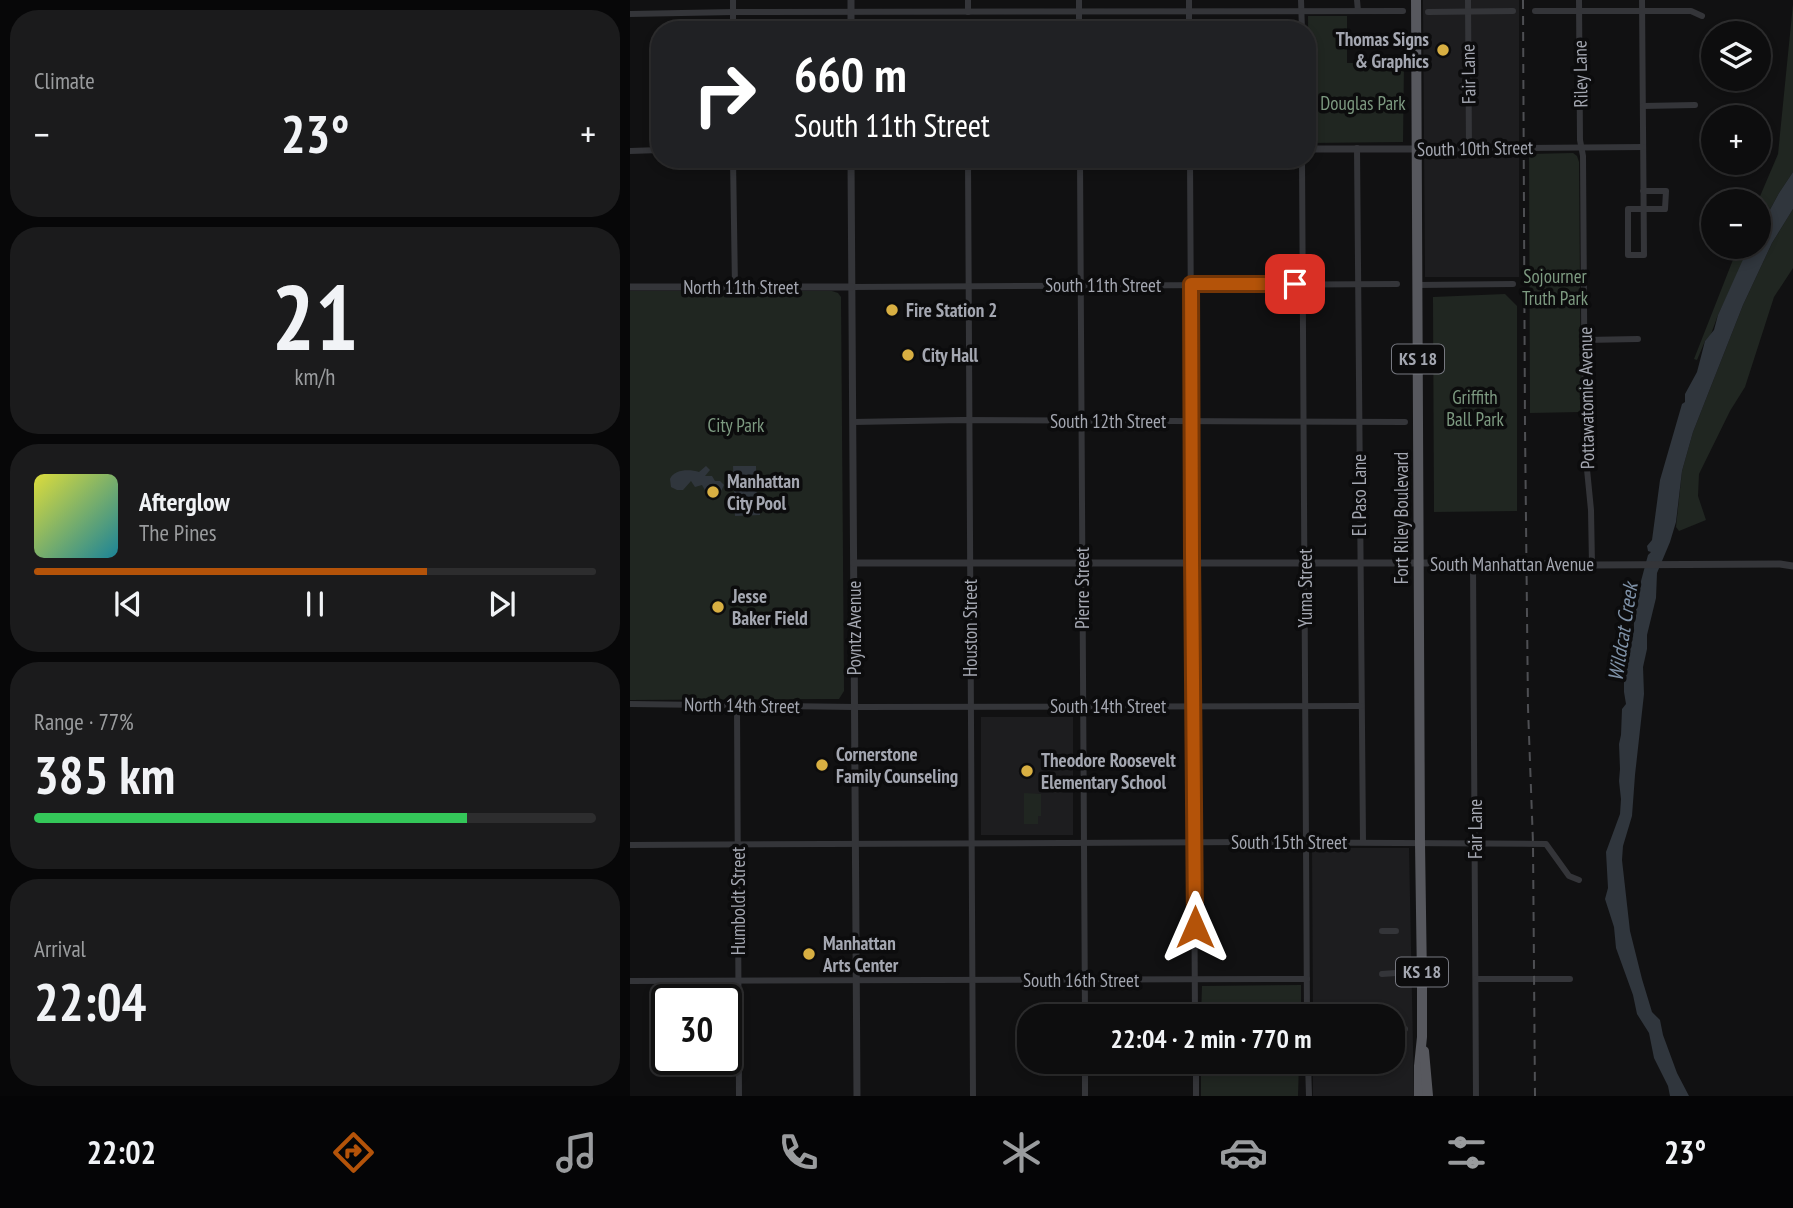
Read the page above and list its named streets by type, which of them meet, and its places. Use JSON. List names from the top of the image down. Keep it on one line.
{"streets":{"highway":["KS 18","Fort Riley Boulevard"],"street":["Fair Lane","Riley Lane","South 10th Street","South 11th Street","North 11th Street","Pottawatomie Avenue","South 12th Street","El Paso Lane","South Manhattan Avenue","Pierre Street","Yuma Street","Poyntz Avenue","Houston Street","North 14th Street","South 14th Street","South 15th Street","Humboldt Street","South 16th Street"]},"crossings":[["Fair Lane","South 10th Street"],["Fair Lane","South Manhattan Avenue"],["Fair Lane","South 15th Street"],["Riley Lane","South 10th Street"],["Riley Lane","Pottawatomie Avenue"],["South 10th Street","Pottawatomie Avenue"],["South 10th Street","El Paso Lane"],["South 10th Street","Fort Riley Boulevard"],["South 11th Street","North 11th Street"],["South 11th Street","El Paso Lane"],["South 11th Street","Pierre Street"],["South 11th Street","Yuma Street"],["South 11th Street","Poyntz Avenue"],["South 11th Street","Houston Street"],["North 11th Street","Poyntz Avenue"],["Pottawatomie Avenue","South Manhattan Avenue"],["South 12th Street","El Paso Lane"],["South 12th Street","Pierre Street"],["South 12th Street","Yuma Street"],["South 12th Street","Poyntz Avenue"],["South 12th Street","Houston Street"],["El Paso Lane","South Manhattan Avenue"],["El Paso Lane","South 14th Street"],["El Paso Lane","South 15th Street"],["Fort Riley Boulevard","South Manhattan Avenue"],["Fort Riley Boulevard","South 15th Street"],["South Manhattan Avenue","Pierre Street"],["South Manhattan Avenue","Yuma Street"],["South Manhattan Avenue","Poyntz Avenue"],["South Manhattan Avenue","Houston Street"],["Pierre Street","South 14th Street"],["Pierre Street","South 15th Street"],["Pierre Street","South 16th Street"],["Yuma Street","South 14th Street"],["Yuma Street","South 15th Street"],["Yuma Street","South 16th Street"],["Poyntz Avenue","North 14th Street"],["Poyntz Avenue","South 14th Street"],["Poyntz Avenue","South 15th Street"],["Poyntz Avenue","South 16th Street"],["Houston Street","South 14th Street"],["Houston Street","South 15th Street"],["Houston Street","South 16th Street"],["North 14th Street","South 14th Street"],["North 14th Street","Humboldt Street"],["South 15th Street","Humboldt Street"],["Humboldt Street","South 16th Street"]],"water":["Wildcat Creek"],"parks":["Douglas Park","Sojourner Truth Park","Griffith Ball Park","City Park"],"places":["Thomas Signs & Graphics","Fire Station 2","City Hall","Manhattan City Pool","Jesse Baker Field","Cornerstone Family Counseling","Theodore Roosevelt Elementary School","Manhattan Arts Center"],"page":{"tile":["Climate",["21","km/h"],["Range · 77%","385 km"],["Arrival","22:04"]],"map_buttons":["+","−"],"turn":["660 m","South 11th Street"],"heat":["−","23°","+"],"song":["Afterglow","The Pines"],"limit":"30","trip":"22:04 · 2 min · 770 m","tabs":["22:02","23°"]}}
